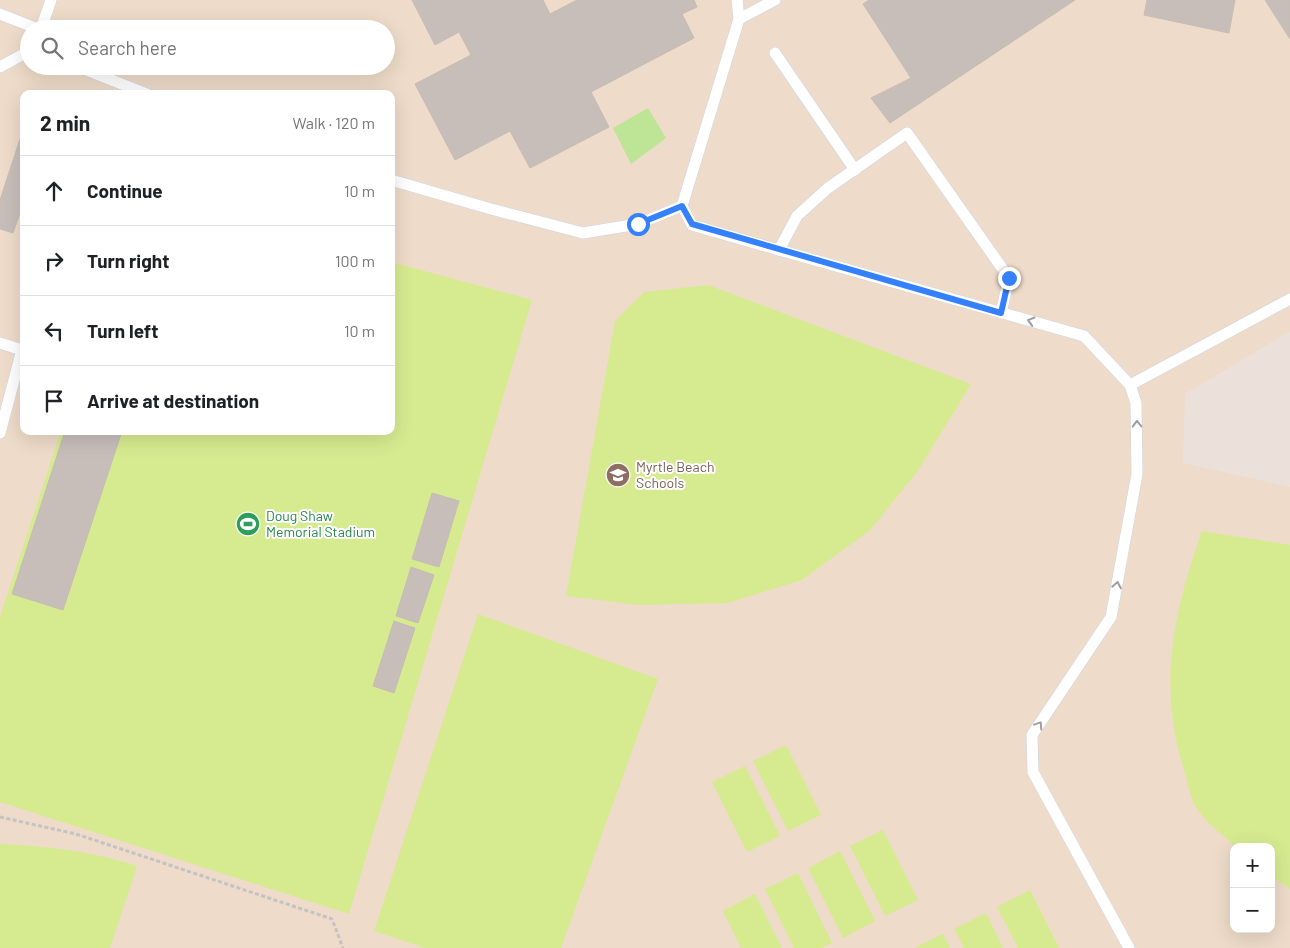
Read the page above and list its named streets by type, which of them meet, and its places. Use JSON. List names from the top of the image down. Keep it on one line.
{"places":{"school or university":["Myrtle Beach Schools"],"sports":["Doug Shaw Memorial Stadium"]},"page":{"search":"Search here","heading":["2 min","Walk · 120 m"],"list":[["Continue","10 m"],["Turn right","100 m"],["Turn left","10 m"],"Arrive at destination"],"map_buttons":["+","−"]}}
